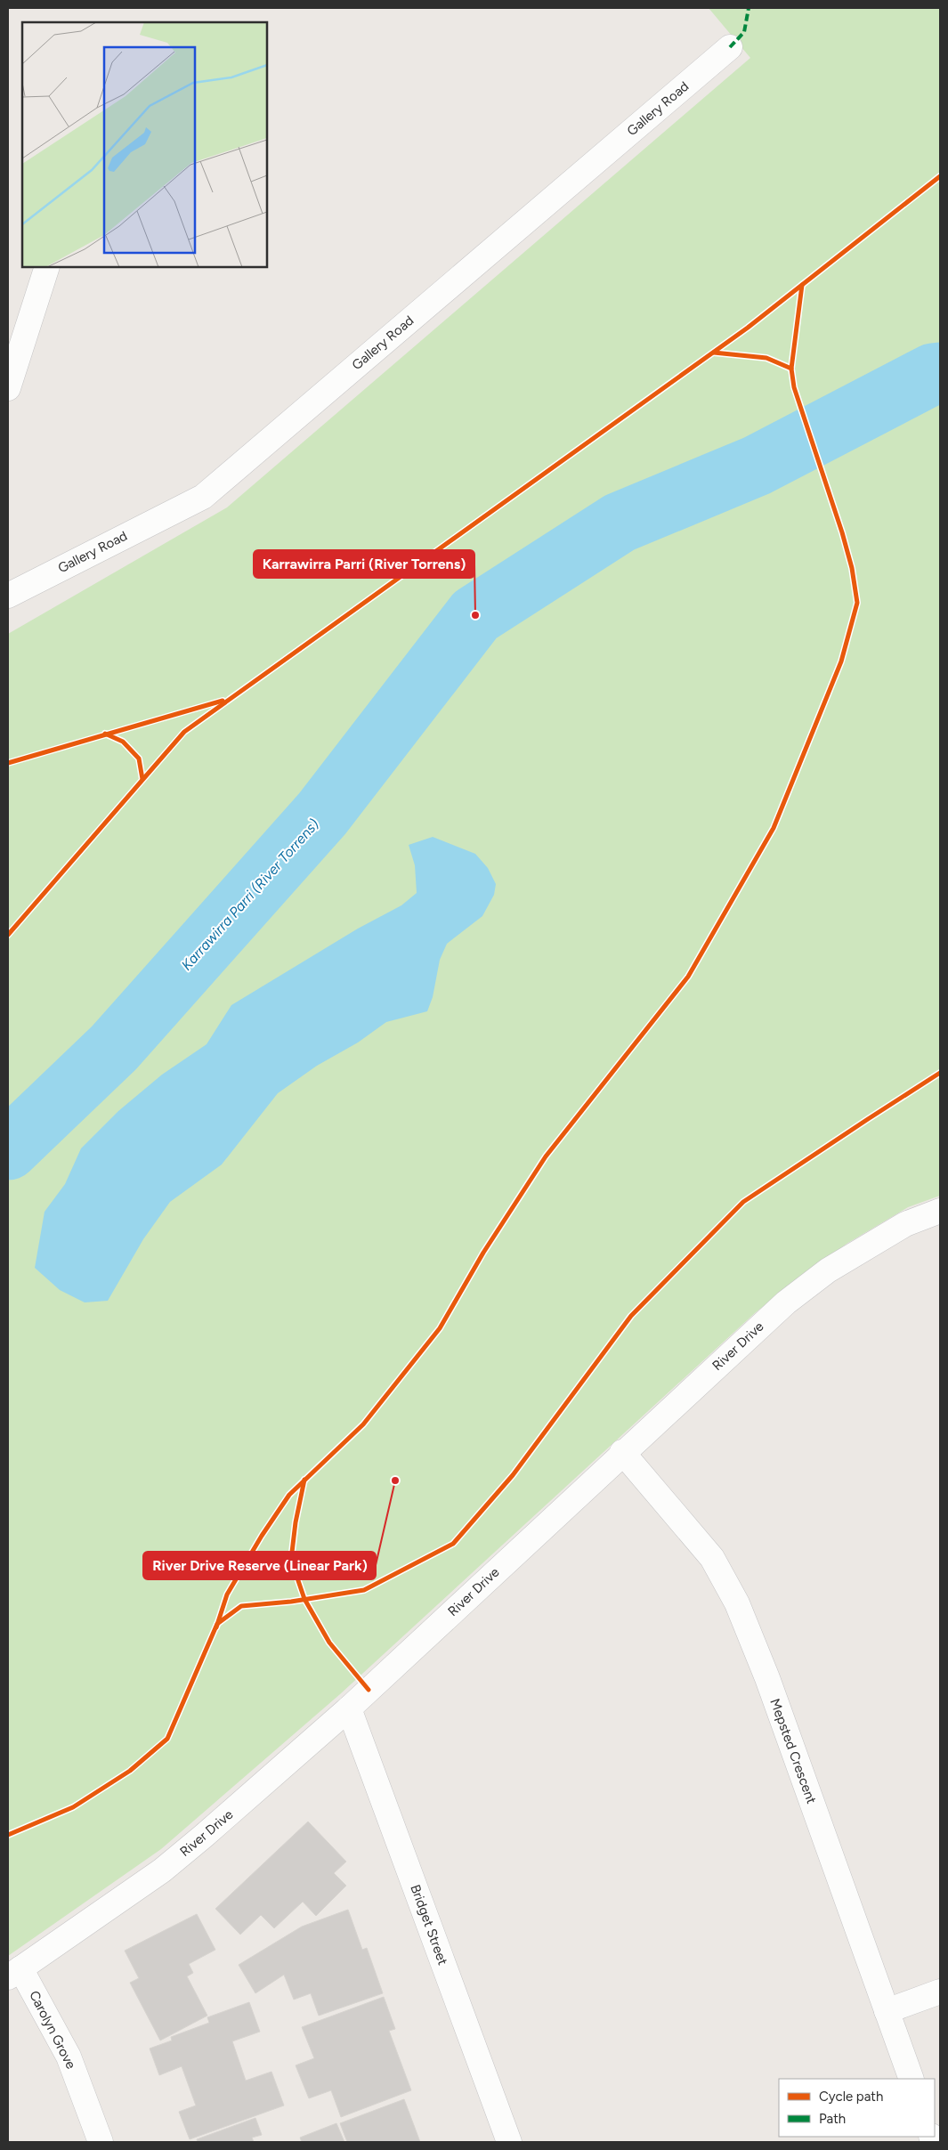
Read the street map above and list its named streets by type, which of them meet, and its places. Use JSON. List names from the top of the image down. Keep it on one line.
{"streets":{"street":["Gallery Road","River Drive","Mepsted Crescent","Bridget Street","Carolyn Grove"]},"crossings":[["River Drive","Mepsted Crescent"],["River Drive","Bridget Street"],["River Drive","Carolyn Grove"]],"water":["Karrawirra Parri (River Torrens)"],"places":["Karrawirra Parri (River Torrens)","River Drive Reserve (Linear Park)"],"legend":["Cycle path","Path"]}
